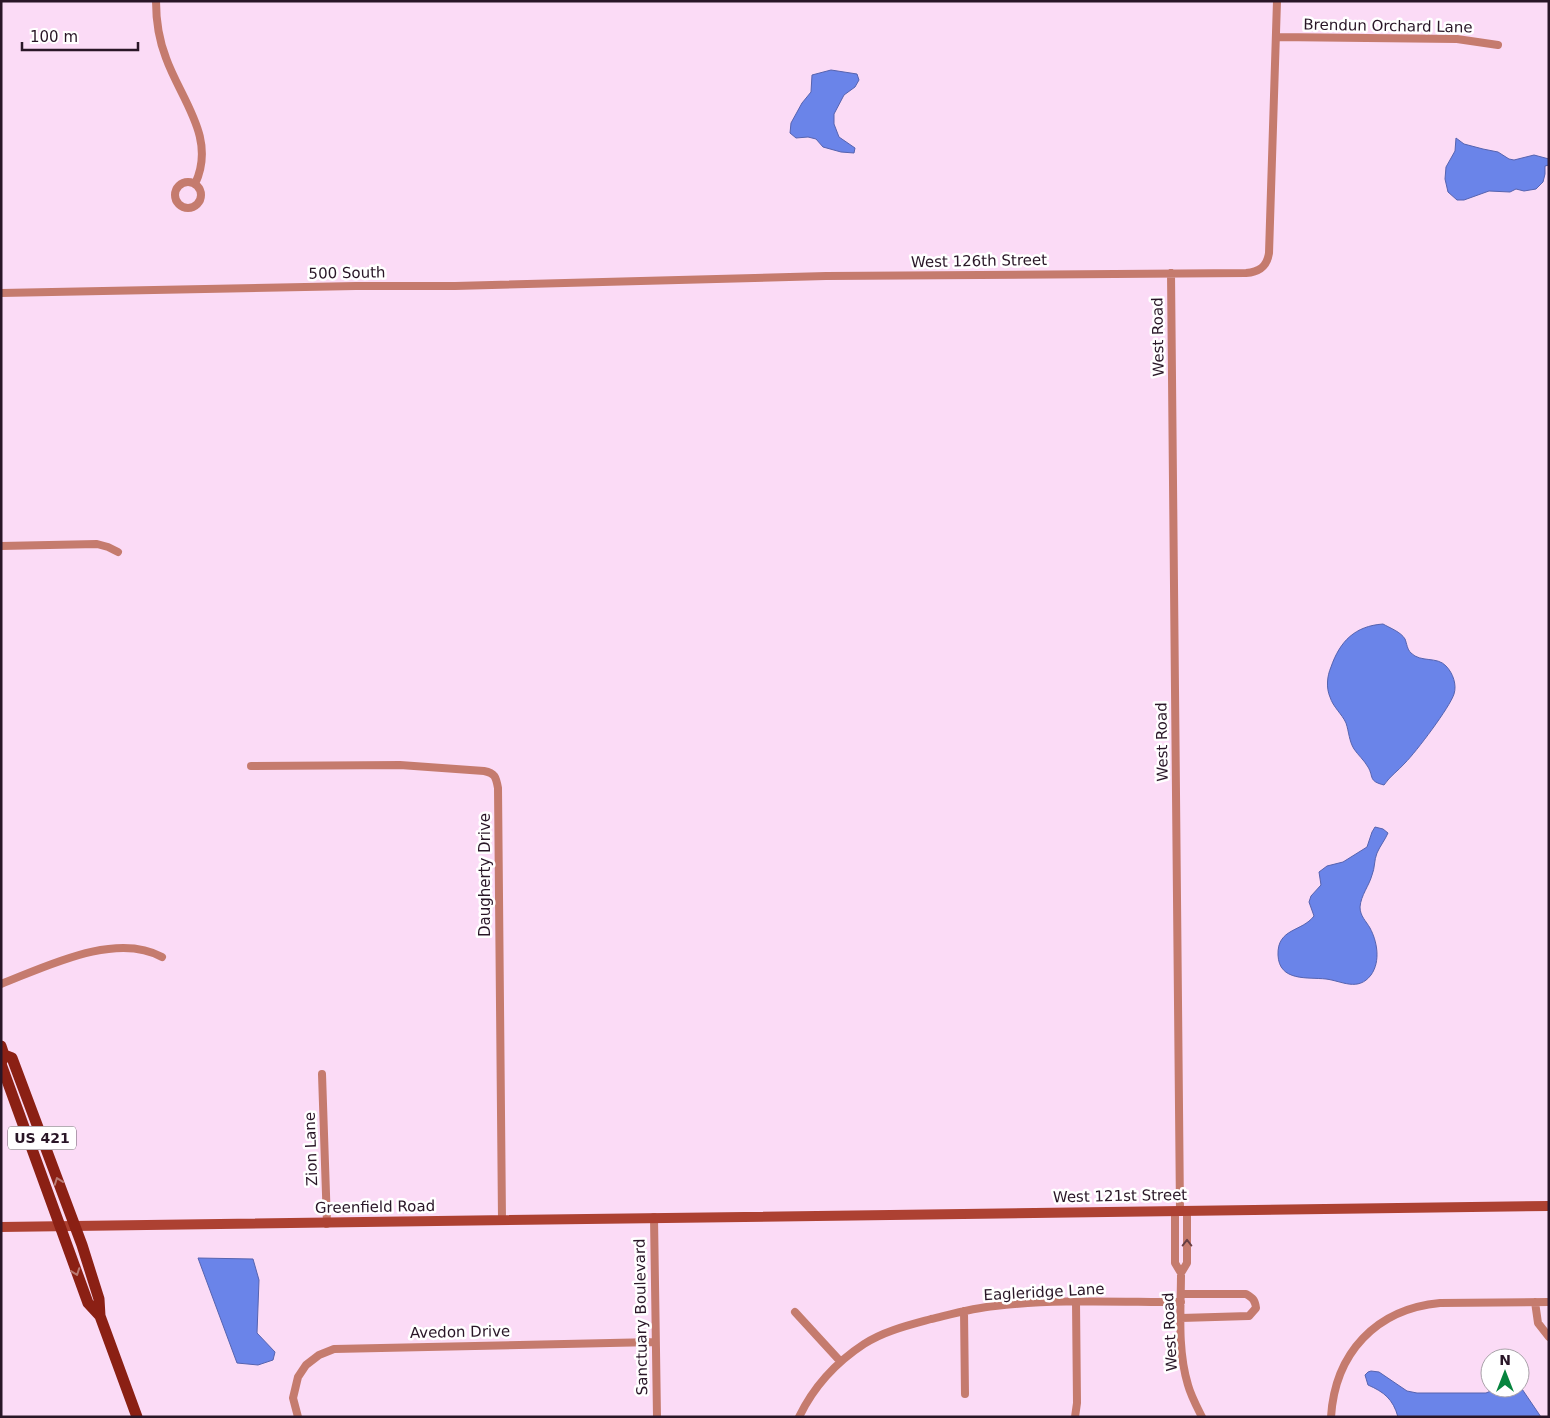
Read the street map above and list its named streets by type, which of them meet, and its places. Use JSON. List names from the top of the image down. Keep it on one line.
{"streets":{"main road":["US 421"],"street":["Brendun Orchard Lane","West 126th Street","500 South","West Road","Daugherty Drive","Zion Lane","West 121st Street","Greenfield Road","Eagleridge Lane","Sanctuary Boulevard","Avedon Drive"]},"crossings":[["Brendun Orchard Lane","West 126th Street"],["West 126th Street","500 South"],["West 126th Street","West Road"],["West Road","West 121st Street"],["West Road","Eagleridge Lane"],["Daugherty Drive","Greenfield Road"],["US 421","Greenfield Road"],["Zion Lane","Greenfield Road"],["West 121st Street","Greenfield Road"],["Greenfield Road","Sanctuary Boulevard"],["Sanctuary Boulevard","Avedon Drive"]],"scale_bar":"100 m","north":"top"}
